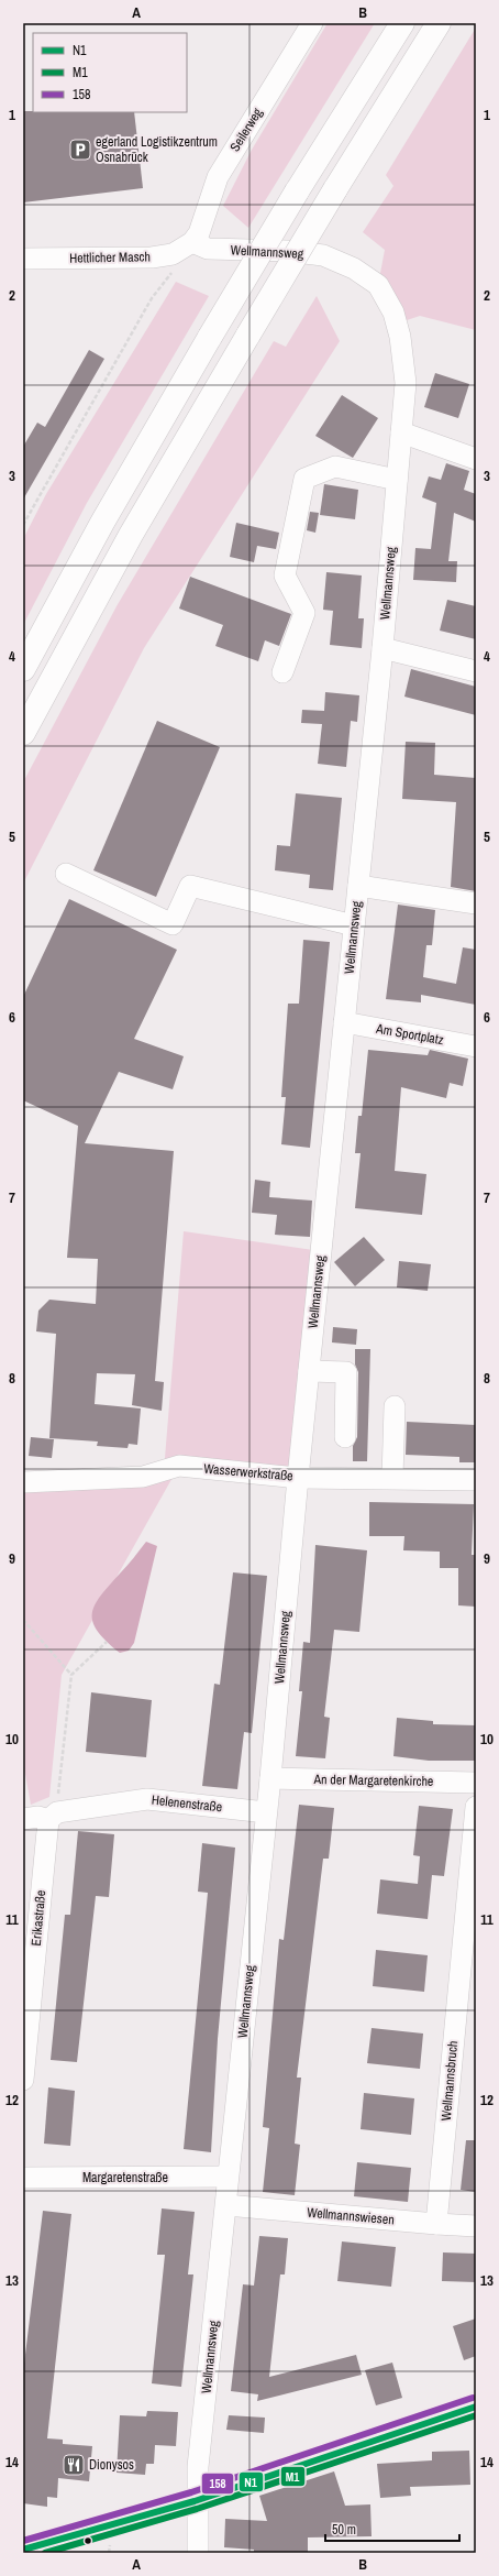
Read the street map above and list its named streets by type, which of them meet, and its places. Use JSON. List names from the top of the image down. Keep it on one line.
{"streets":{"street":["Seilerweg","Wellmannsweg","Hettlicher Masch","Am Sportplatz","Wasserwerkstraße","An der Margaretenkirche","Helenenstraße","Erikastraße","Wellmannsbruch","Margaretenstraße","Wellmannswiesen"]},"crossings":[["Seilerweg","Wellmannsweg"],["Seilerweg","Hettlicher Masch"],["Wellmannsweg","Hettlicher Masch"],["Wellmannsweg","Am Sportplatz"],["Wellmannsweg","Wasserwerkstraße"],["Wellmannsweg","An der Margaretenkirche"],["Wellmannsweg","Helenenstraße"],["Wellmannsweg","Margaretenstraße"],["Wellmannsweg","Wellmannswiesen"],["Helenenstraße","Erikastraße"],["Wellmannsbruch","Wellmannswiesen"]],"places":{"parking":["egerland Logistikzentrum Osnabrück"],"restaurant":["Dionysos"]},"lines":["transit line 158","transit line N1","transit line M1"],"legend":["N1","M1","158"],"scale_bar":"50 m","grid":{"columns":["A","B"],"rows":["1","2","3","4","5","6","7","8","9","10","11","12","13","14"]}}
